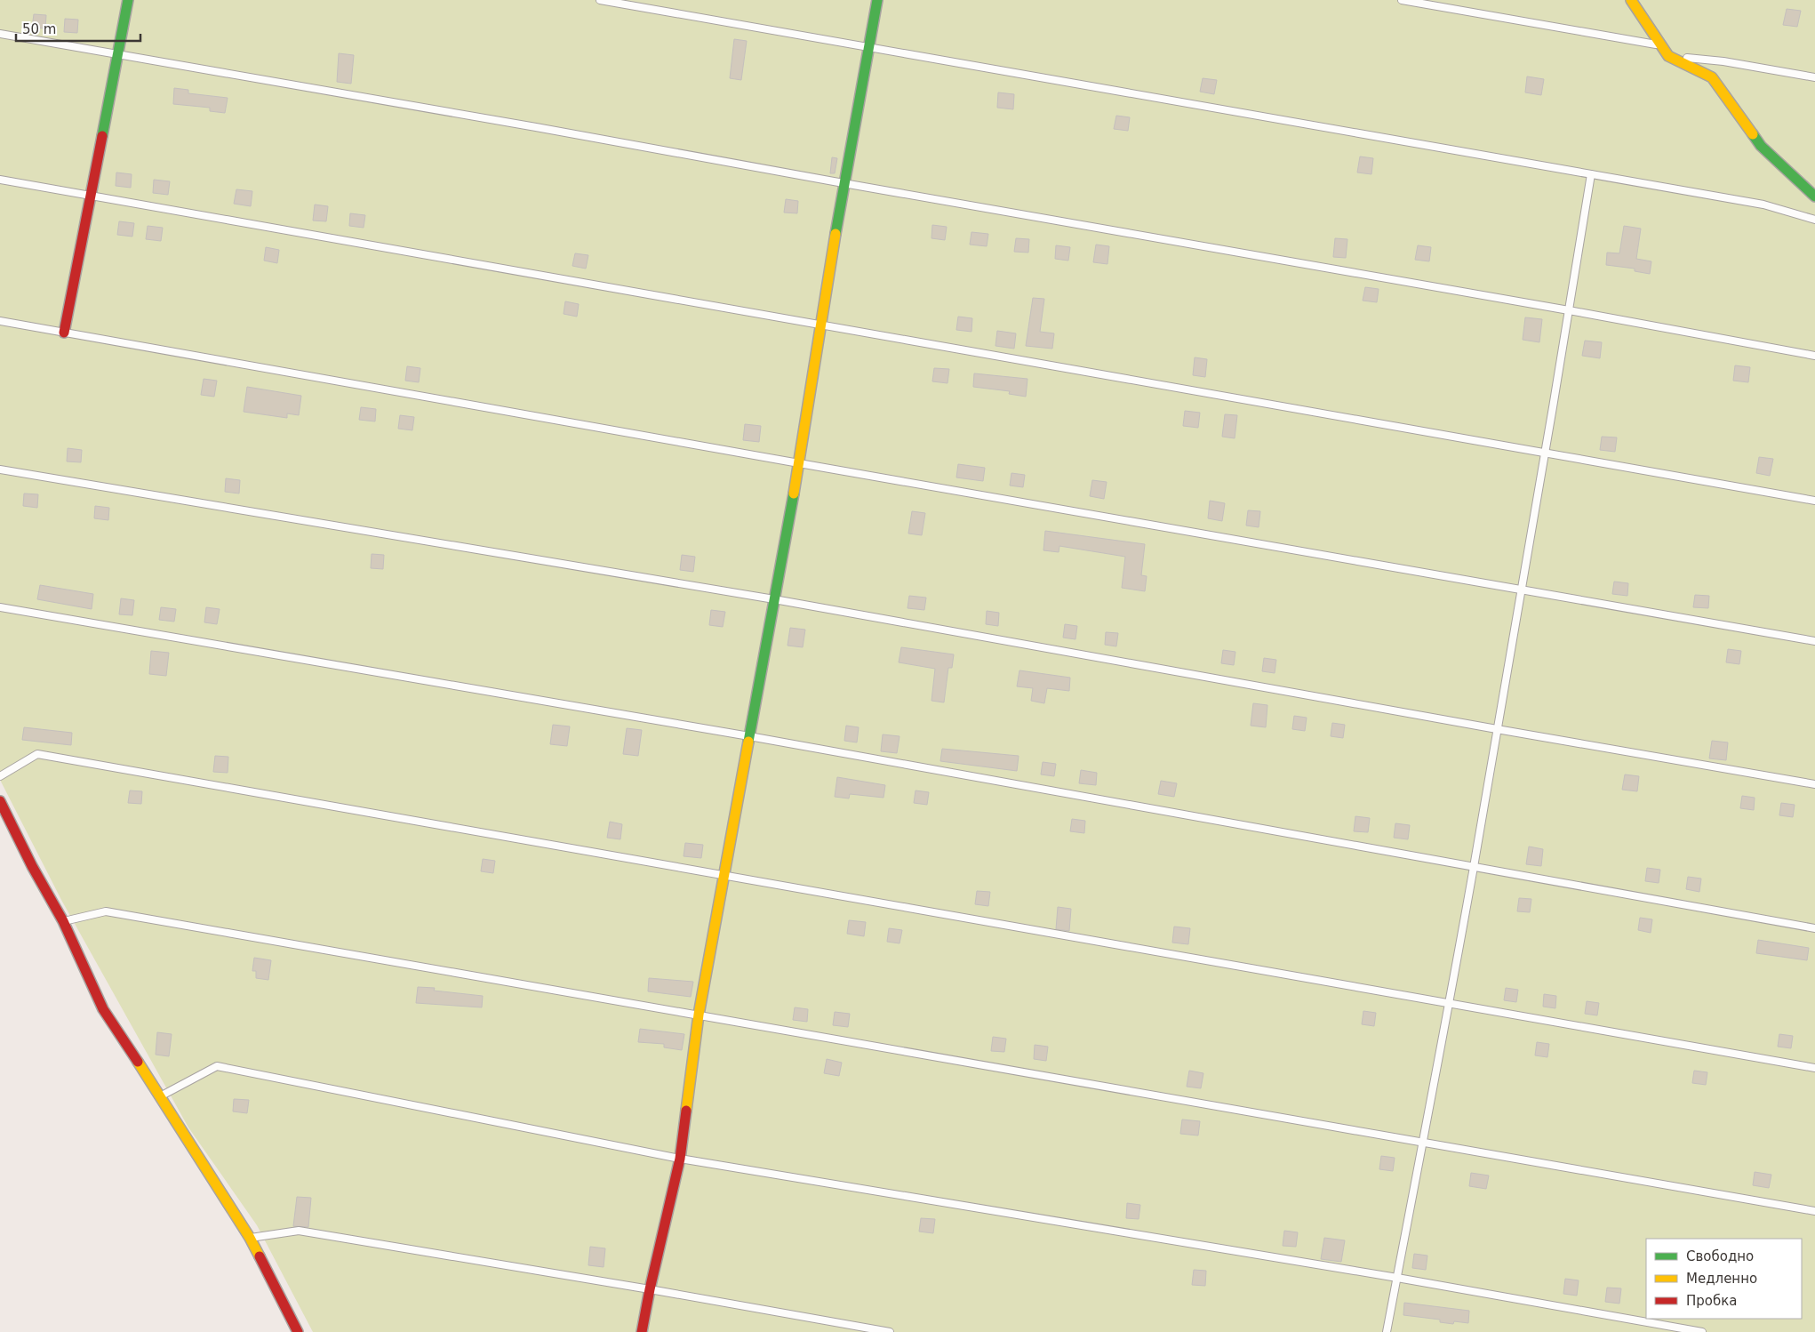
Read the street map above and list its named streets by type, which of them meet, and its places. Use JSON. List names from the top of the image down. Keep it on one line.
{"legend":["Свободно","Медленно","Пробка"],"scale_bar":"50 m"}
